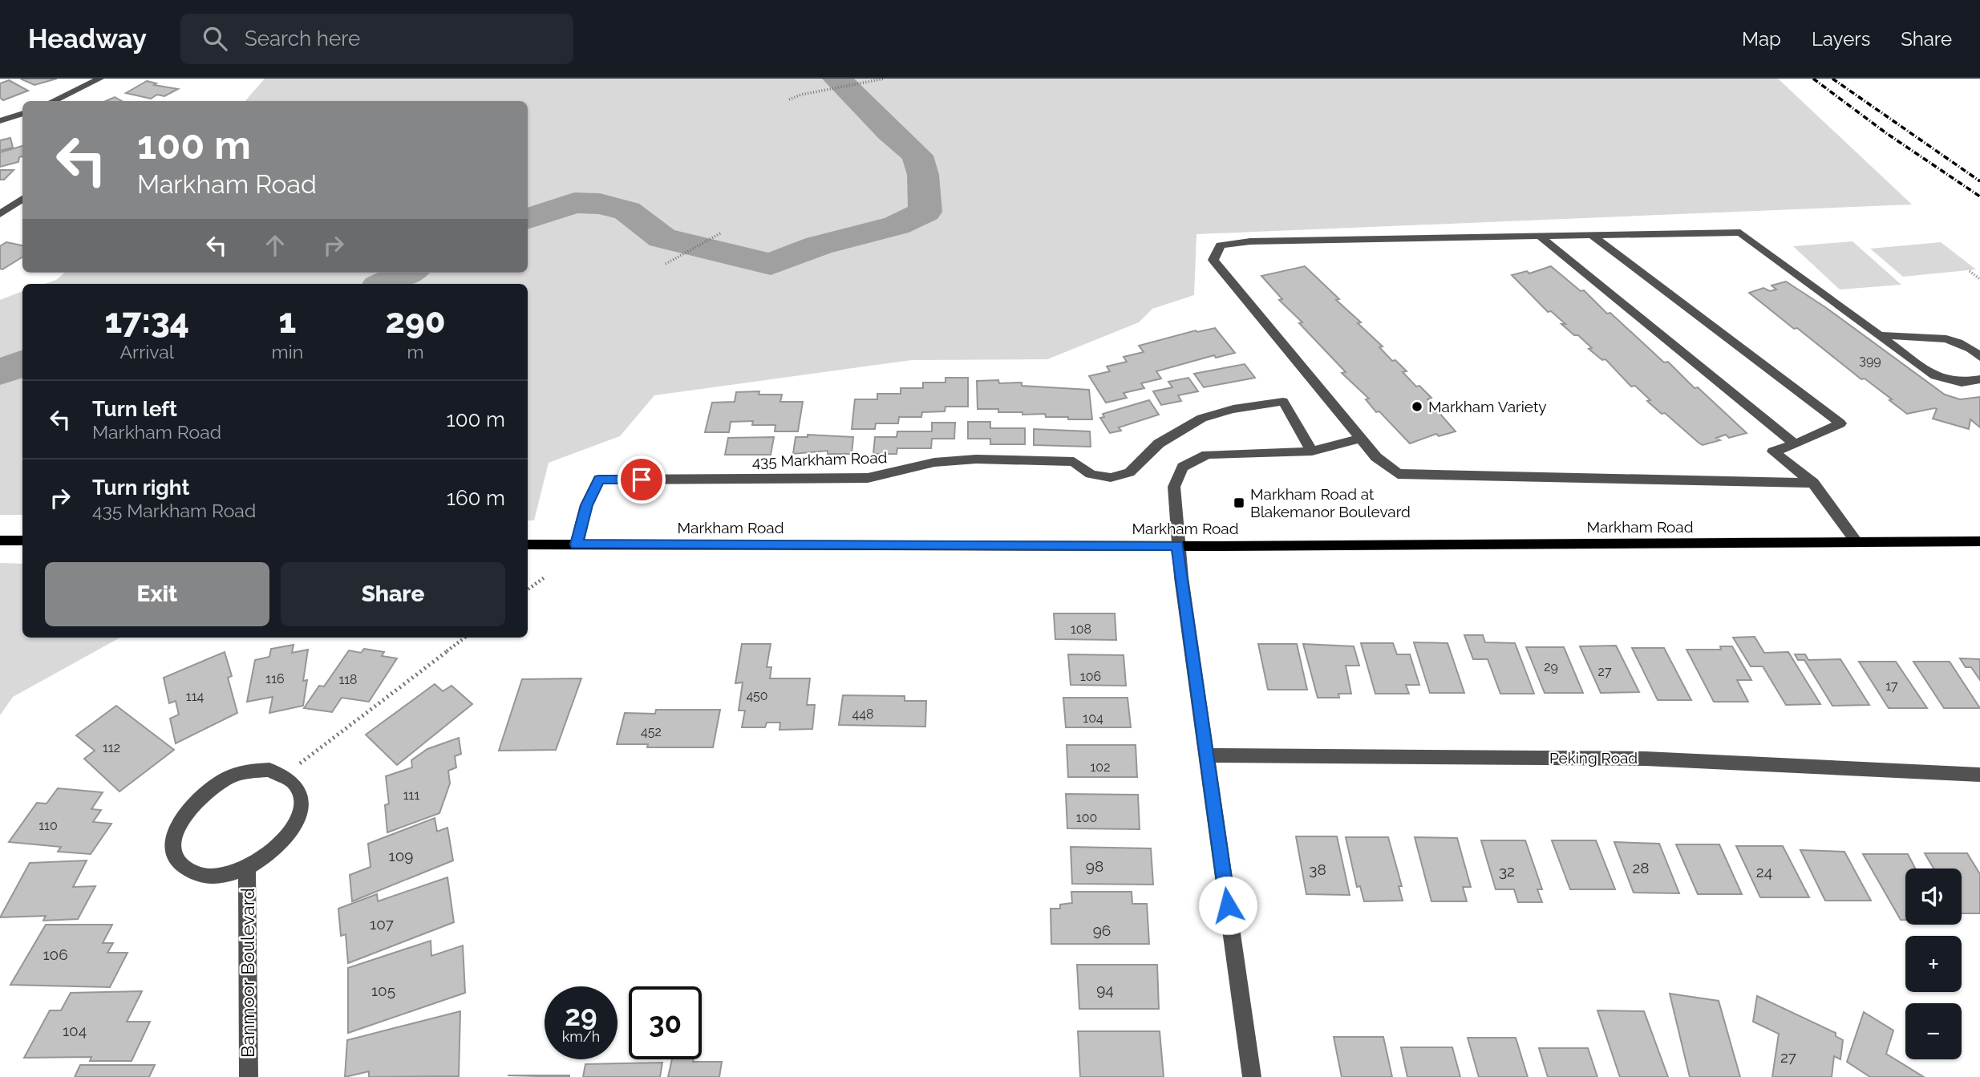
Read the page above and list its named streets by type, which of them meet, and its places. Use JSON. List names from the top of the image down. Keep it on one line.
{"streets":{"main road":["Markham Road"],"street":["435 Markham Road","Peking Road","Banmoor Boulevard"]},"crossings":[["435 Markham Road","Markham Road"]],"places":{"other":["Markham Variety"],"transit":["Markham Road at Blakemanor Boulevard"]},"house_numbers":["399","108","29","27","106","116","118","17","450","114","448","104","452","112","102","111","100","110","109","98","28","38","32","24","107","96","106","94","105","104","27"],"page":{"header":"Headway","search":"Search here","nav":["Map","Layers","Share"],"turn":["100 m","Markham Road"],"eta":["17:34","Arrival","1","min","290","m"],"list":[{"name":"Turn left","note":"Markham Road","value":"100 m"},{"name":"Turn right","note":"435 Markham Road","value":"160 m"}],"buttons":["Exit","Share"],"map_buttons":["+","−"],"speed":"29 km/h","limit":"30"}}
